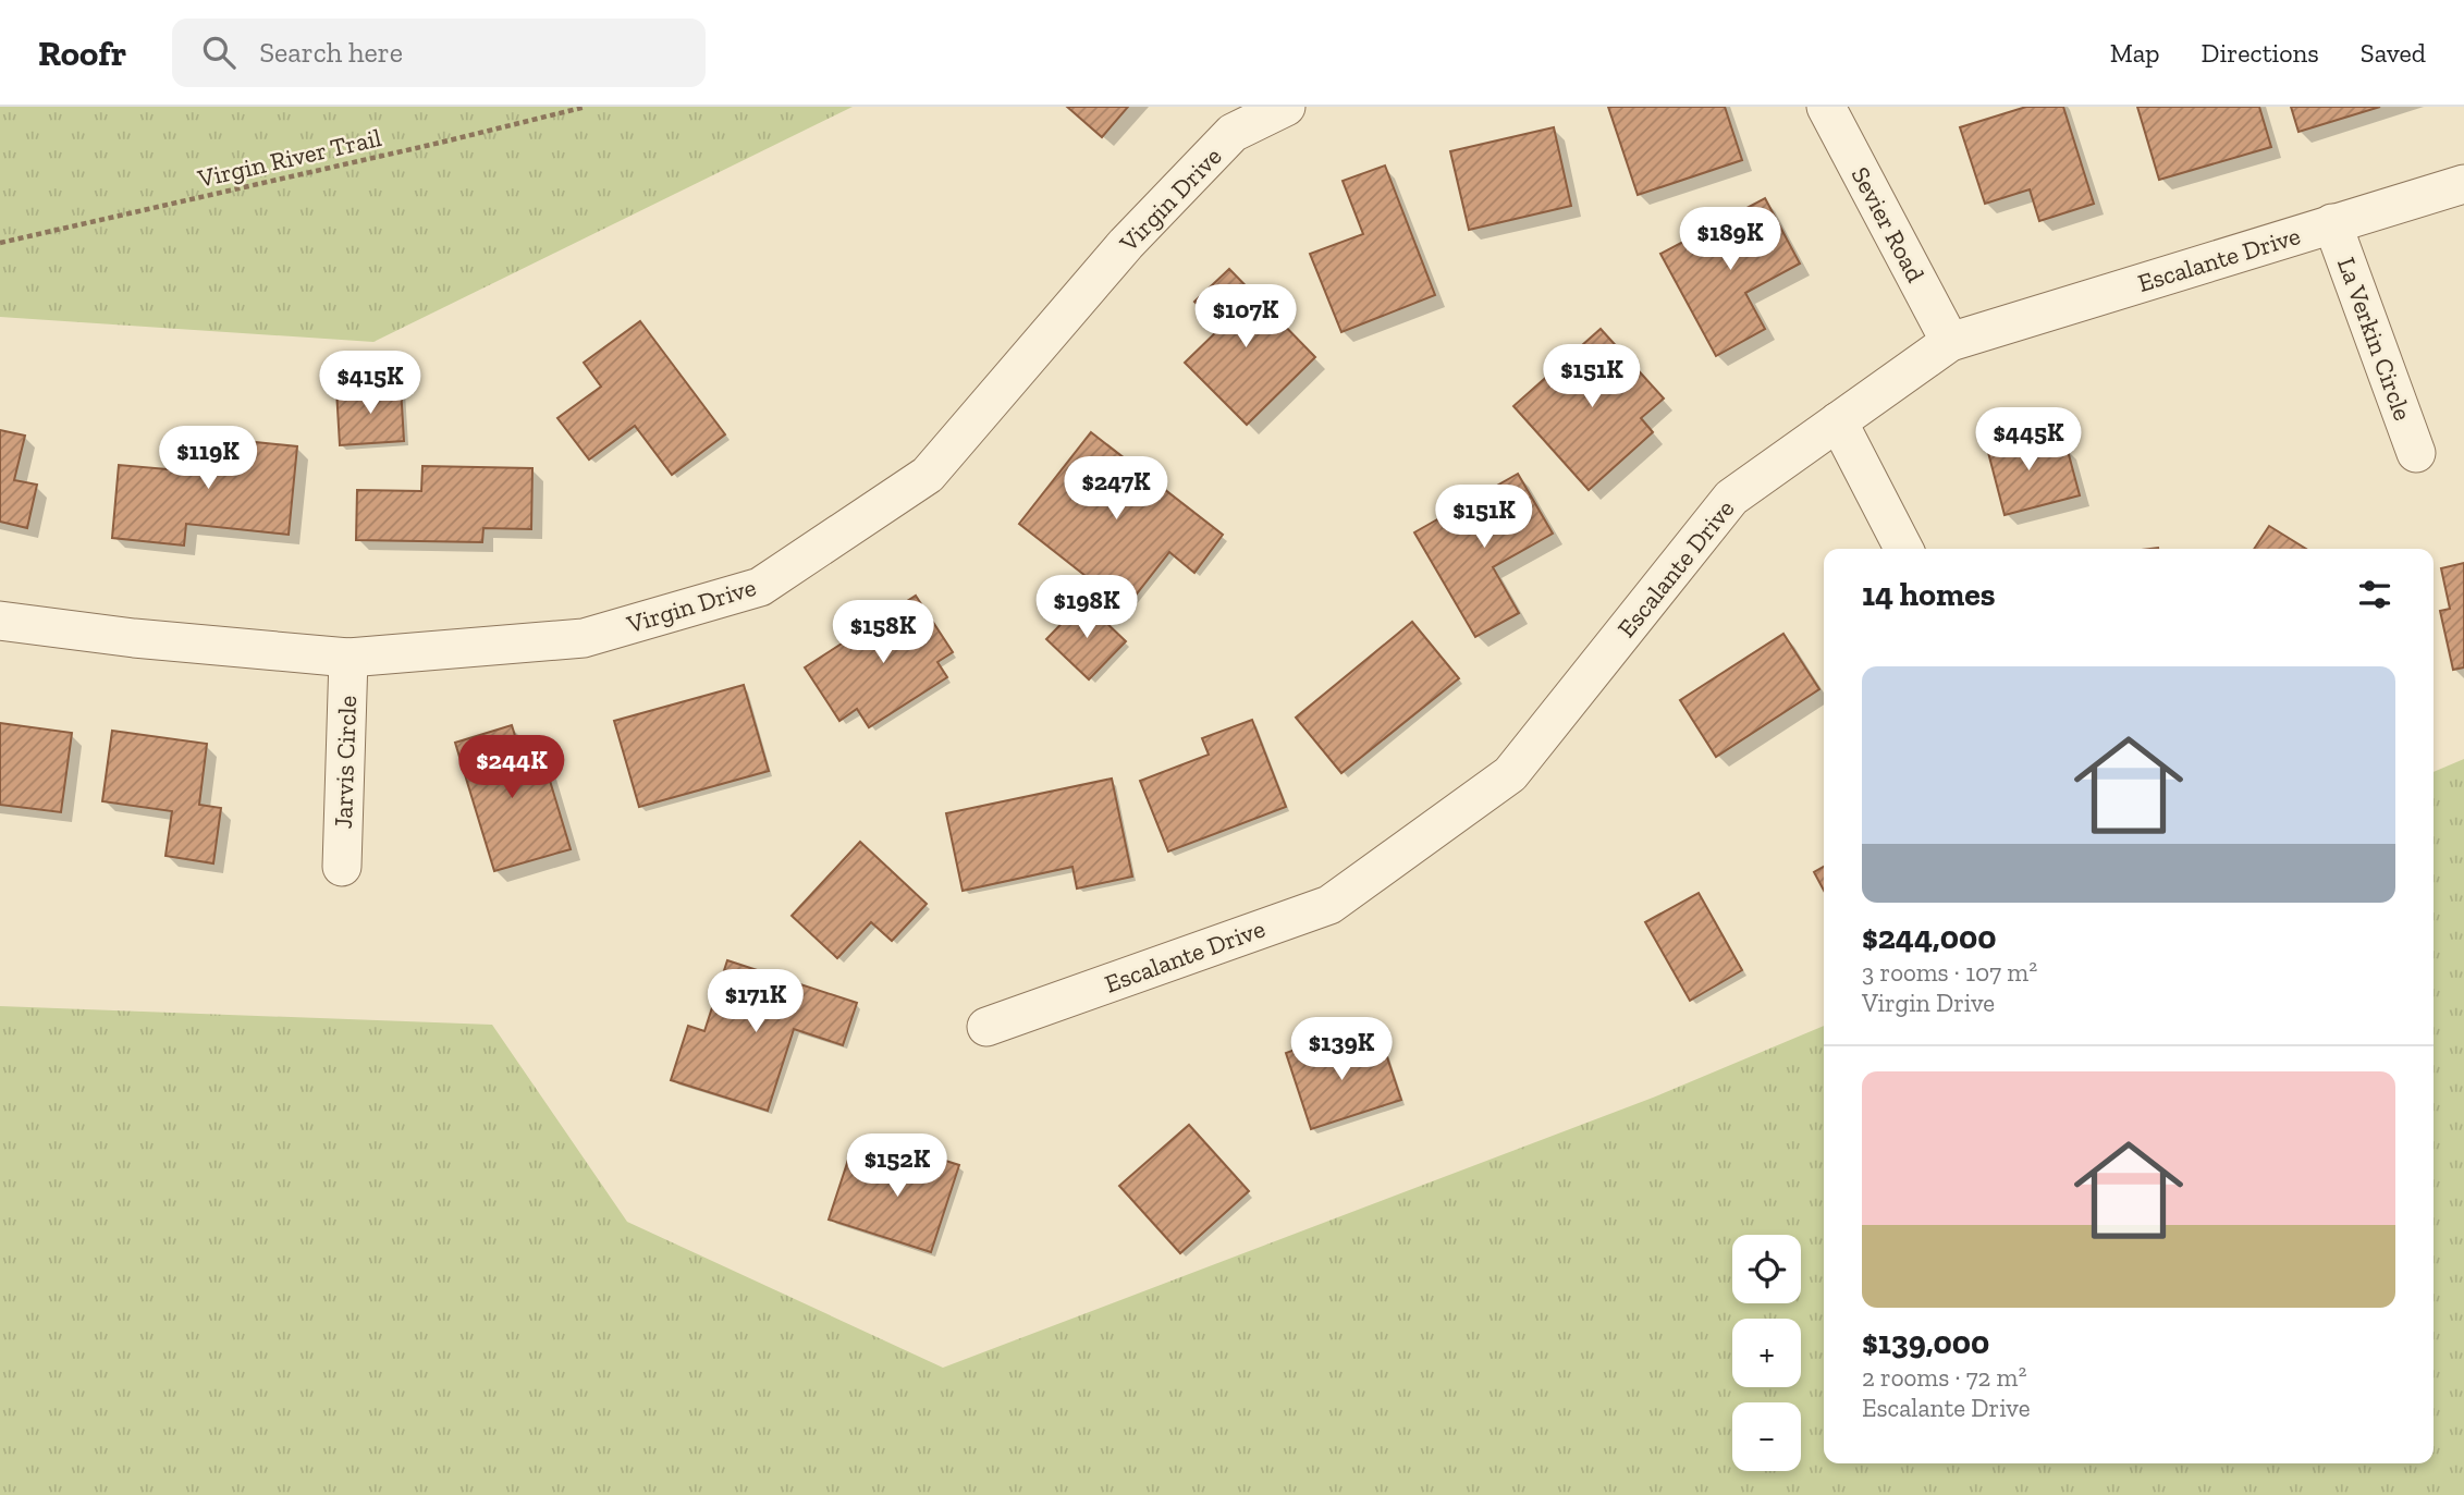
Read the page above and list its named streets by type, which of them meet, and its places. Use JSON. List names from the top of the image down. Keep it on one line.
{"streets":{"street":["Virgin Drive","Sevier Road","Escalante Drive","La Verkin Circle","Jarvis Circle"],"path":["Virgin River Trail"]},"crossings":[["Virgin Drive","Jarvis Circle"],["Sevier Road","Escalante Drive"],["Escalante Drive","La Verkin Circle"]],"page":{"header":"Roofr","search":"Search here","nav":["Map","Directions","Saved"],"price":["$189K","$107K","$151K","$415K","$445K","$119K","$247K","$151K","$198K","$158K","$244K","$171K","$139K","$152K"],"heading":"14 homes","list":[{"name":"$244,000","note":"3 rooms · 107 m² · Virgin Drive"},{"name":"$139,000","note":"2 rooms · 72 m² · Escalante Drive"}],"map_buttons":["+","−"]}}
